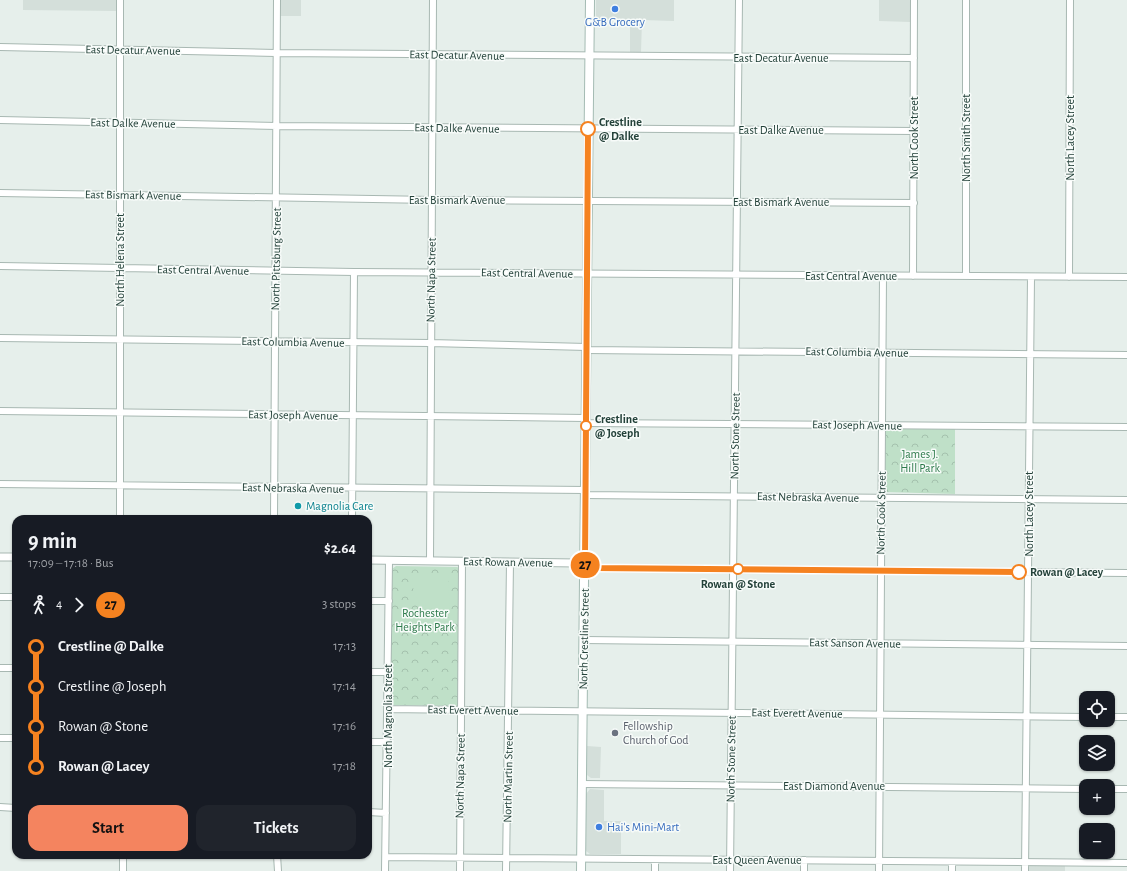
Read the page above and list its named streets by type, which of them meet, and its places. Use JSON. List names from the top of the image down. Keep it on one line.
{"streets":{"main road":["North Crestline Street"],"street":["East Decatur Avenue","East Dalke Avenue","North Cook Street","North Smith Street","North Lacey Street","East Bismark Avenue","North Pittsburg Street","North Helena Street","East Central Avenue","North Napa Street","East Columbia Avenue","East Joseph Avenue","North Stone Street","East Nebraska Avenue","East Rowan Avenue","East Sanson Avenue","East Everett Avenue","North Magnolia Street","North Martin Street","East Diamond Avenue","East Queen Avenue"]},"crossings":[["East Decatur Avenue","North Cook Street"],["East Decatur Avenue","North Pittsburg Street"],["East Decatur Avenue","North Helena Street"],["East Decatur Avenue","North Napa Street"],["East Decatur Avenue","North Stone Street"],["East Decatur Avenue","North Crestline Street"],["East Dalke Avenue","North Cook Street"],["East Dalke Avenue","North Pittsburg Street"],["East Dalke Avenue","North Helena Street"],["East Dalke Avenue","North Napa Street"],["East Dalke Avenue","North Stone Street"],["East Dalke Avenue","North Crestline Street"],["North Cook Street","East Bismark Avenue"],["North Cook Street","East Central Avenue"],["North Cook Street","East Columbia Avenue"],["North Cook Street","East Joseph Avenue"],["North Cook Street","East Nebraska Avenue"],["North Cook Street","East Rowan Avenue"],["North Cook Street","East Sanson Avenue"],["North Cook Street","East Everett Avenue"],["North Cook Street","East Diamond Avenue"],["North Cook Street","East Queen Avenue"],["North Smith Street","East Central Avenue"],["North Lacey Street","East Central Avenue"],["North Lacey Street","East Columbia Avenue"],["North Lacey Street","East Joseph Avenue"],["North Lacey Street","East Nebraska Avenue"],["North Lacey Street","East Rowan Avenue"],["North Lacey Street","East Sanson Avenue"],["North Lacey Street","East Everett Avenue"],["North Lacey Street","East Diamond Avenue"],["North Lacey Street","East Queen Avenue"],["East Bismark Avenue","North Pittsburg Street"],["East Bismark Avenue","North Helena Street"],["East Bismark Avenue","North Napa Street"],["East Bismark Avenue","North Stone Street"],["East Bismark Avenue","North Crestline Street"],["North Pittsburg Street","East Central Avenue"],["North Pittsburg Street","East Columbia Avenue"],["North Pittsburg Street","East Joseph Avenue"],["North Pittsburg Street","East Nebraska Avenue"],["North Helena Street","East Central Avenue"],["North Helena Street","East Columbia Avenue"],["North Helena Street","East Joseph Avenue"],["North Helena Street","East Nebraska Avenue"],["East Central Avenue","North Napa Street"],["East Central Avenue","North Stone Street"],["East Central Avenue","North Crestline Street"],["North Napa Street","East Columbia Avenue"],["North Napa Street","East Joseph Avenue"],["North Napa Street","East Nebraska Avenue"],["North Napa Street","East Rowan Avenue"],["North Napa Street","East Everett Avenue"],["North Napa Street","East Queen Avenue"],["East Columbia Avenue","North Stone Street"],["East Columbia Avenue","North Crestline Street"],["East Joseph Avenue","North Stone Street"],["East Joseph Avenue","North Crestline Street"],["North Stone Street","East Nebraska Avenue"],["North Stone Street","East Rowan Avenue"],["North Stone Street","East Sanson Avenue"],["North Stone Street","East Everett Avenue"],["North Stone Street","East Diamond Avenue"],["North Stone Street","East Queen Avenue"],["East Nebraska Avenue","North Crestline Street"],["East Rowan Avenue","North Crestline Street"],["East Rowan Avenue","North Magnolia Street"],["East Rowan Avenue","North Martin Street"],["North Crestline Street","East Sanson Avenue"],["North Crestline Street","East Everett Avenue"],["North Crestline Street","East Diamond Avenue"],["North Crestline Street","East Queen Avenue"],["East Everett Avenue","North Magnolia Street"],["East Everett Avenue","North Martin Street"],["North Magnolia Street","East Queen Avenue"],["North Martin Street","East Queen Avenue"]],"parks":["James J. Hill Park","Rochester Heights Park"],"places":["G&B Grocery","Crestline @ Dalke","Crestline @ Joseph","Magnolia Care","Rowan @ Stone","Rowan @ Lacey","Fellowship Church of God","Hai's Mini-Mart"],"lines":["bus line 27"],"page":{"on_map":"27","heading":["9 min","17:09 – 17:18 · Bus","$2.64"],"legs":["4","27","3 stops"],"list":[{"name":"Crestline @ Dalke","value":"17:13"},{"name":"Crestline @ Joseph","value":"17:14"},{"name":"Rowan @ Stone","value":"17:16"},{"name":"Rowan @ Lacey","value":"17:18"}],"map_buttons":["+","−"],"buttons":["Start","Tickets"]}}
